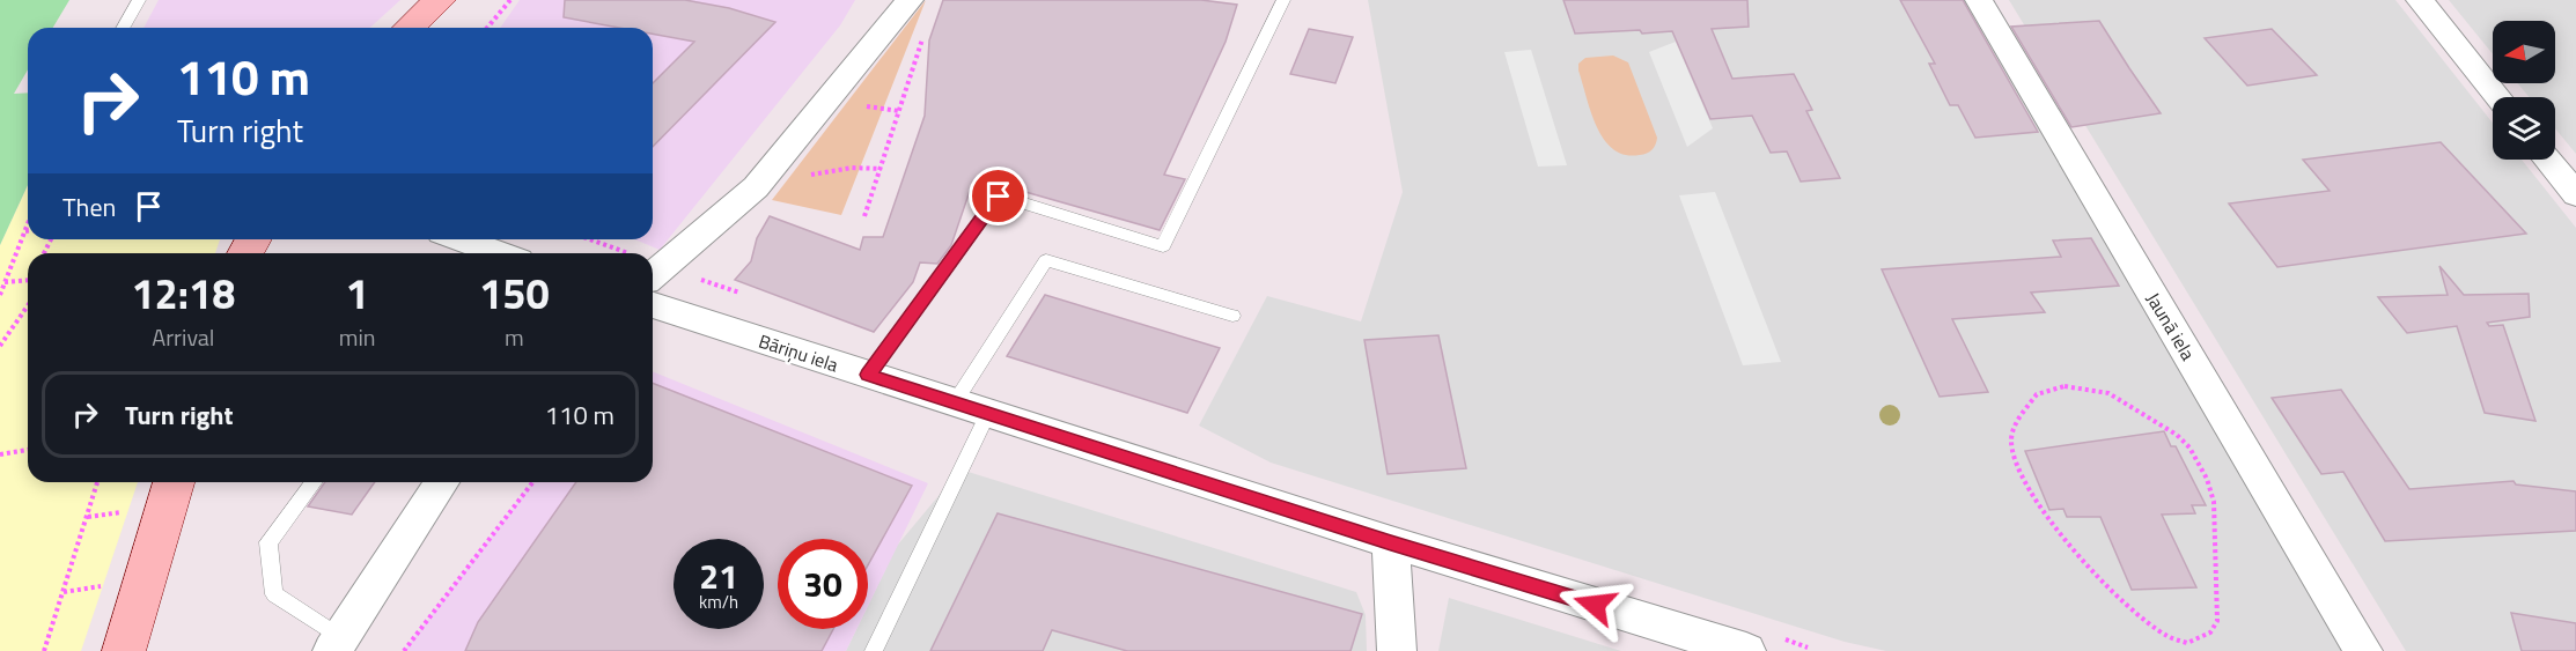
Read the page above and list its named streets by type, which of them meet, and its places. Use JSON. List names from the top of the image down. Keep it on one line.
{"streets":{"street":["Jaunā iela","Bāriņu iela"]},"north":"left","page":{"turn":["110 m","Turn right"],"then":"Then","eta":["12:18","Arrival","1","min","150","m"],"list":[{"name":"Turn right","value":"110 m"}],"speed":"21 km/h","limit":"30"}}
